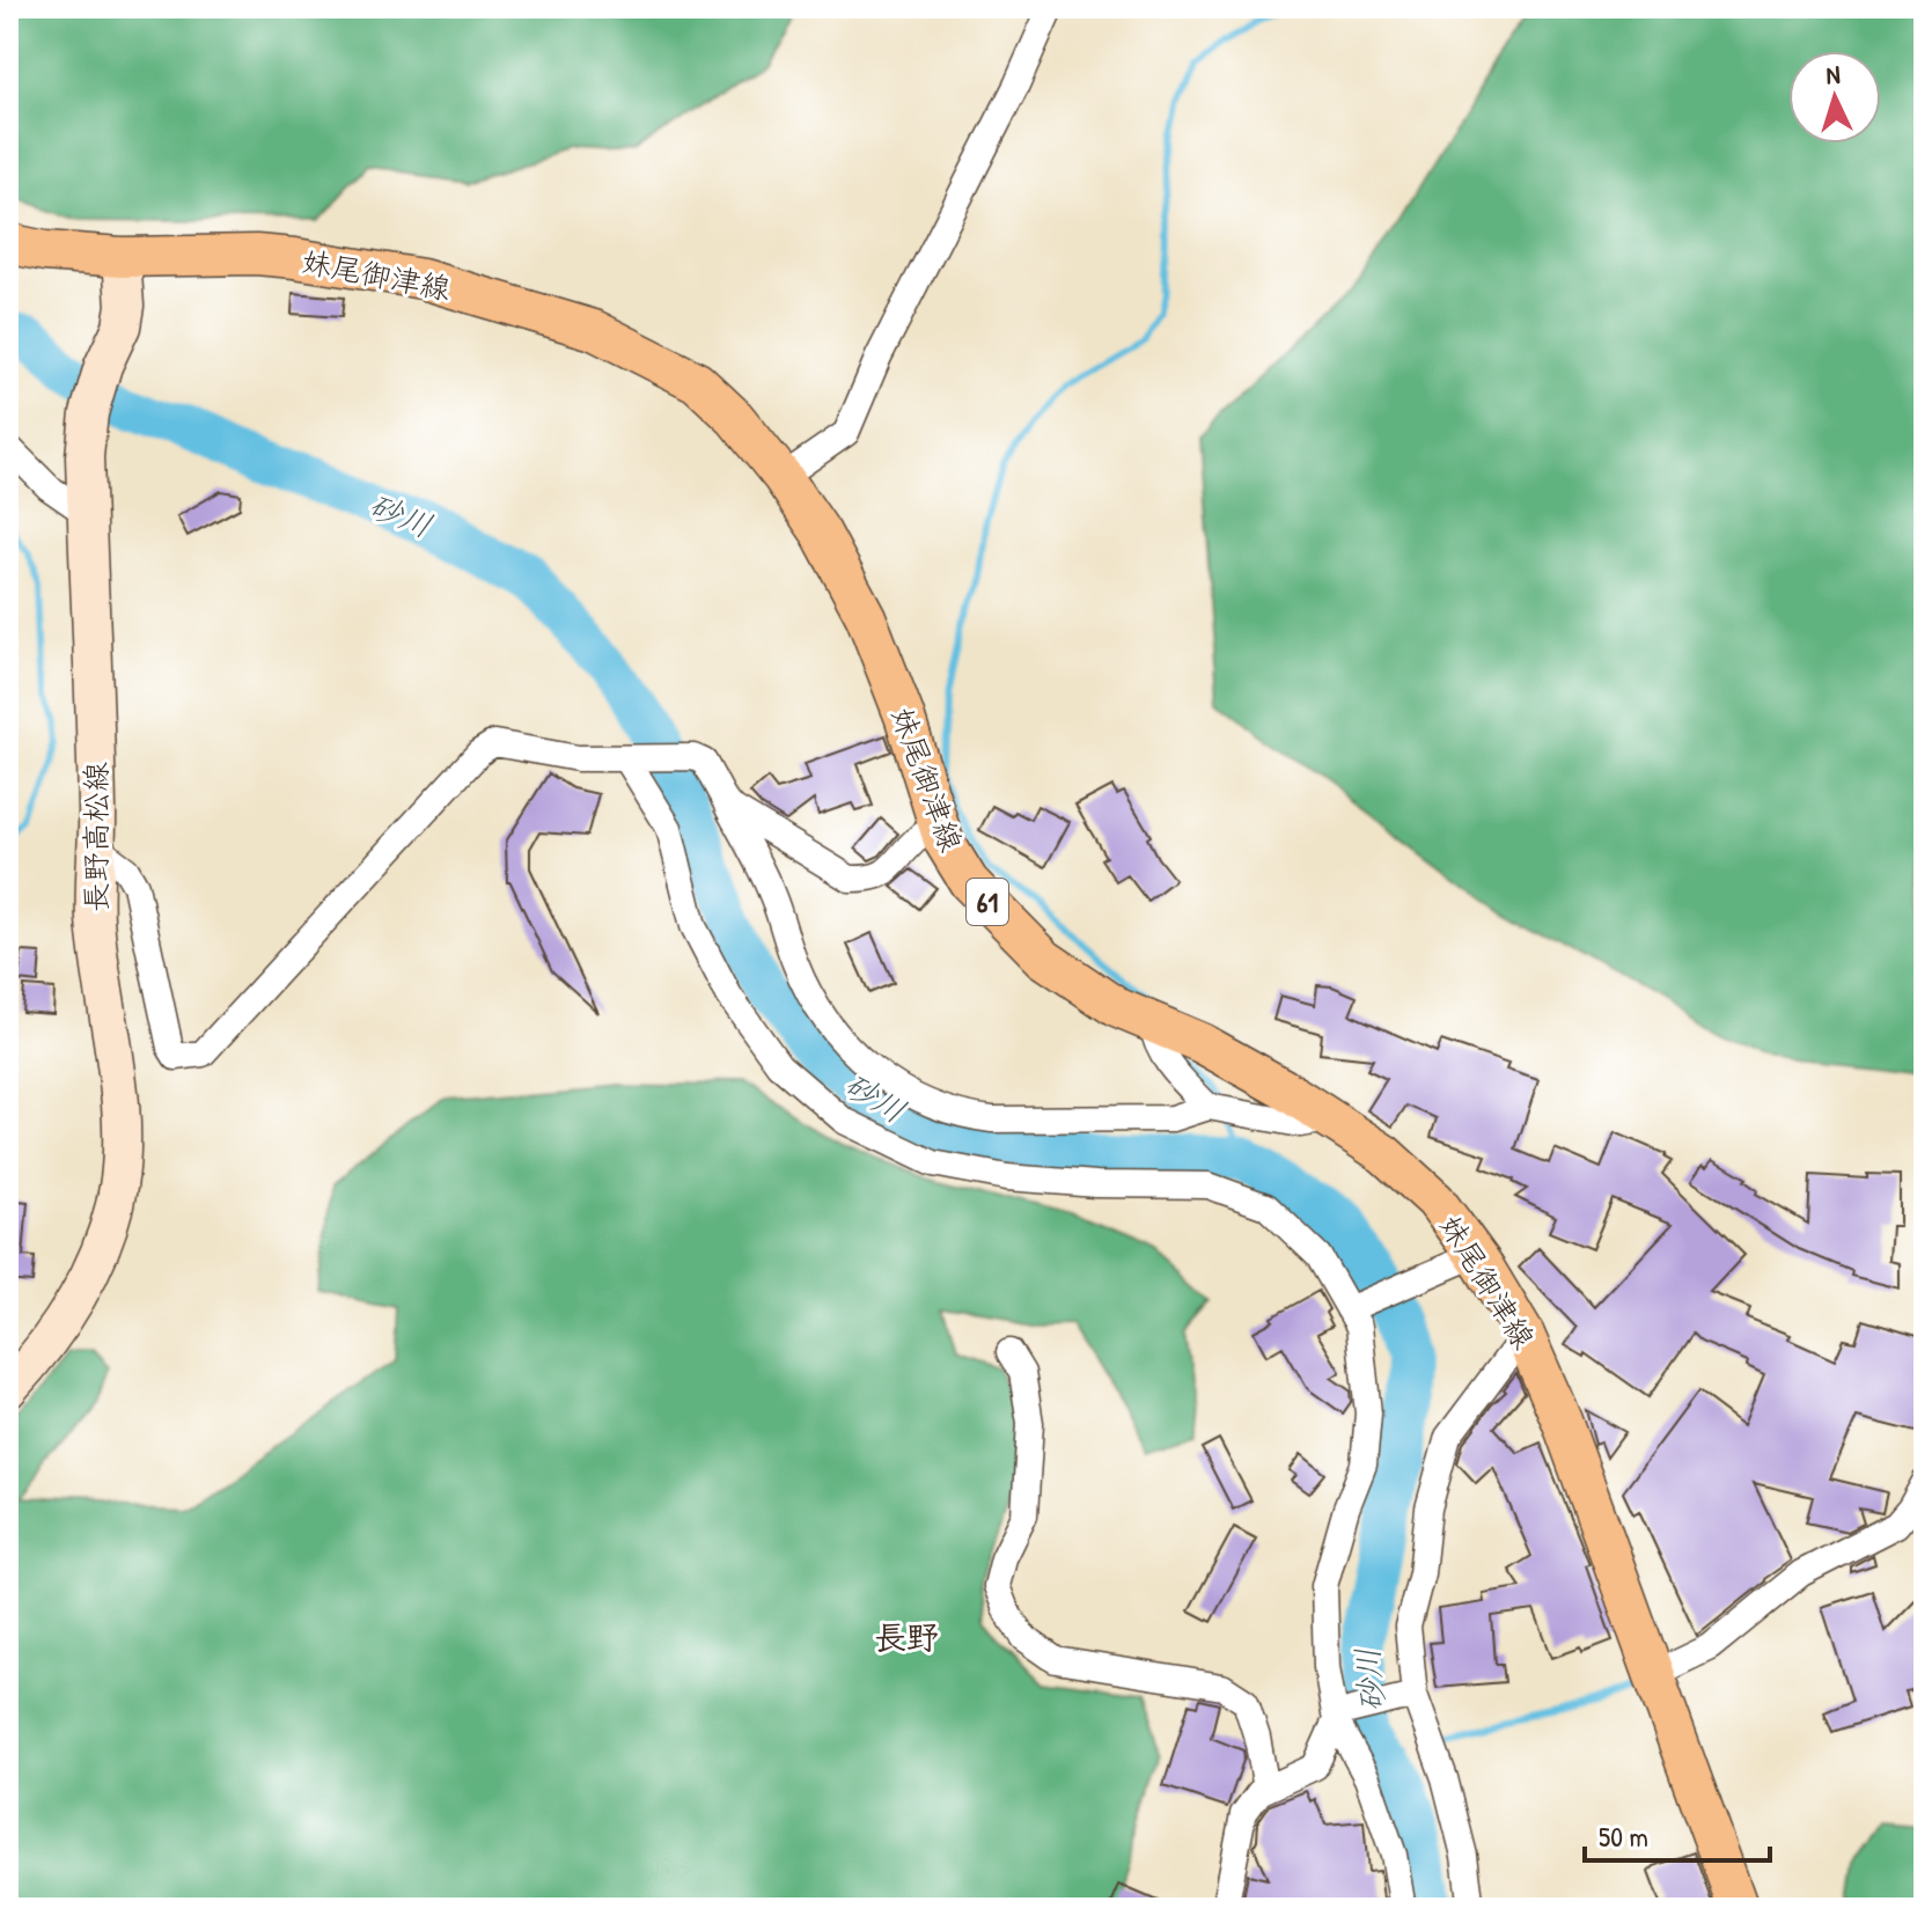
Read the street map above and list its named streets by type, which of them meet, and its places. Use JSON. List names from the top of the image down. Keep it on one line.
{"streets":{"main road":["妹尾御津線","長野高松線","61"]},"crossings":[["妹尾御津線","長野高松線"]],"districts":["長野"],"water":["砂川"],"scale_bar":"50 m","north":"top"}
